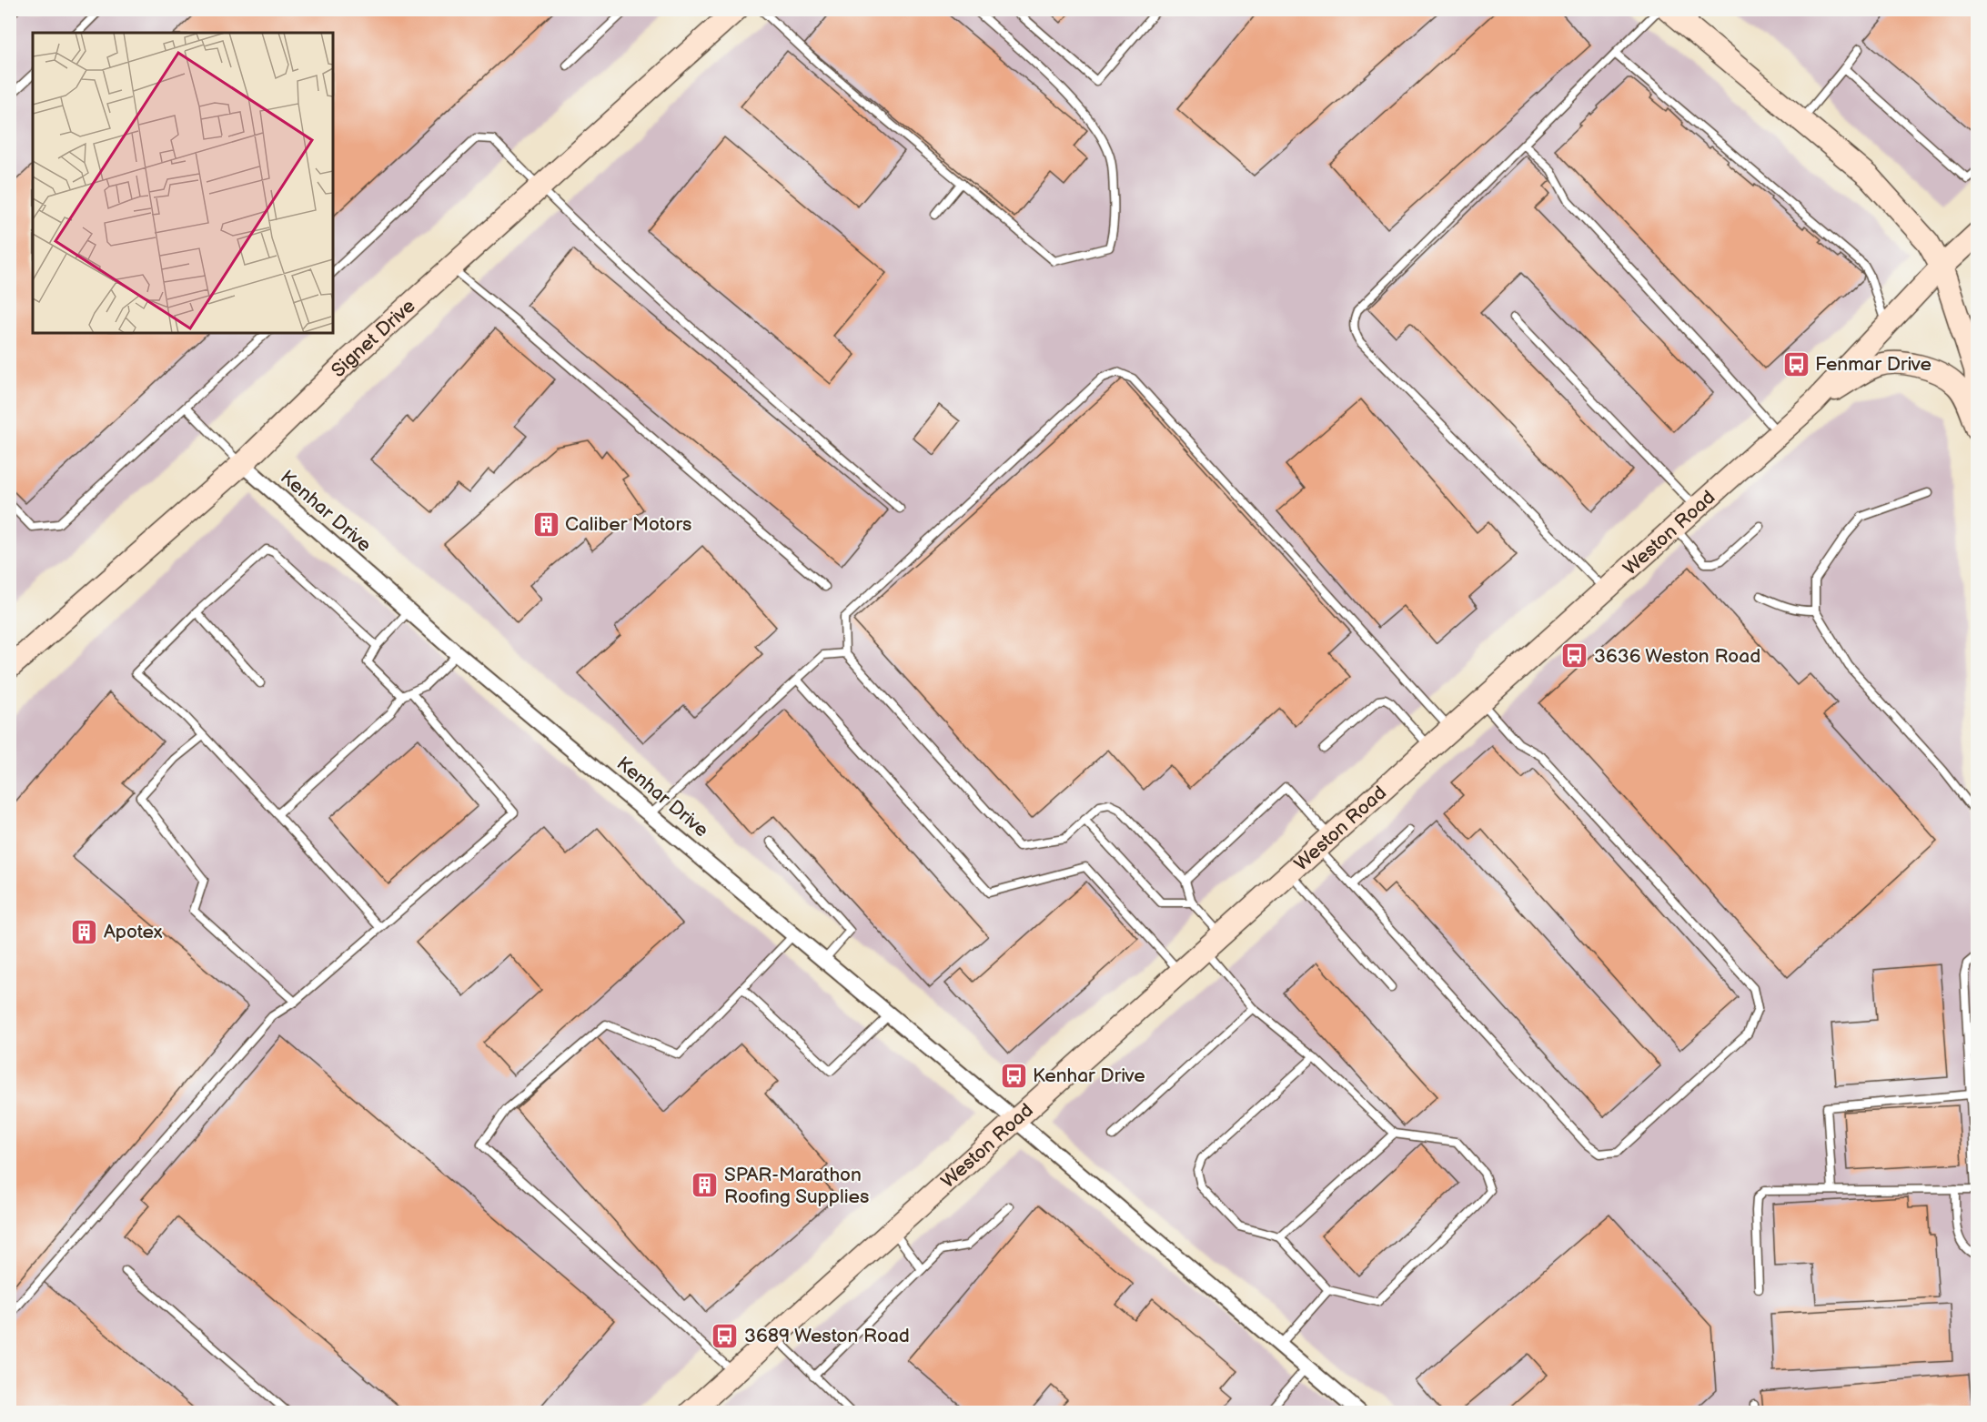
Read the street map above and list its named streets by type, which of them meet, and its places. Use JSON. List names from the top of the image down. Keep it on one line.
{"streets":{"main road":["Signet Drive","Weston Road"],"street":["Kenhar Drive"]},"crossings":[["Signet Drive","Kenhar Drive"],["Kenhar Drive","Weston Road"]],"places":{"bus stop":["Fenmar Drive","3636 Weston Road","Kenhar Drive","3689 Weston Road"],"building":["Caliber Motors","Apotex","SPAR-Marathon Roofing Supplies"]}}
